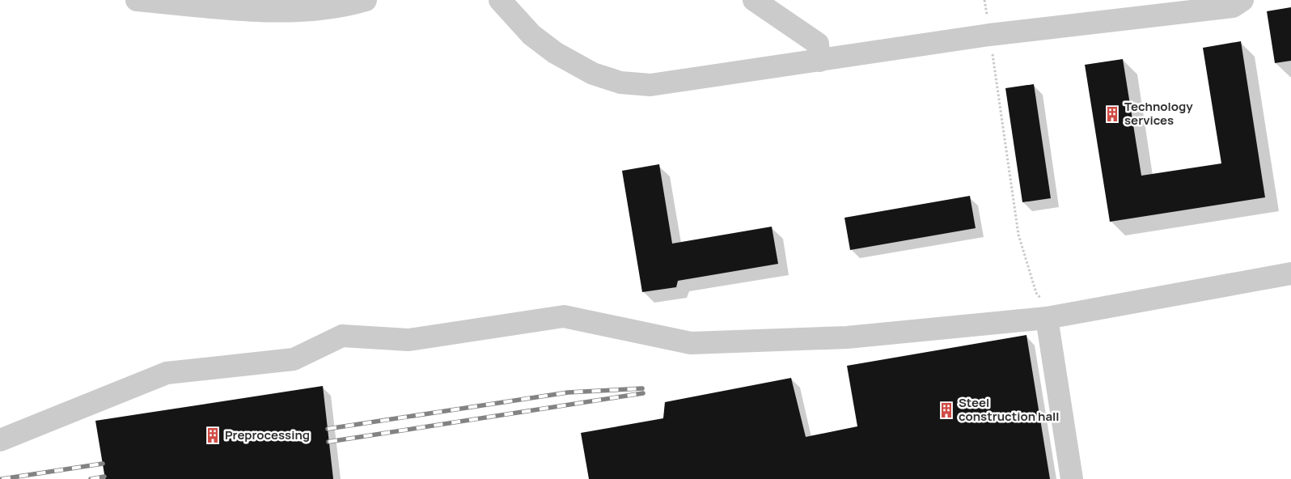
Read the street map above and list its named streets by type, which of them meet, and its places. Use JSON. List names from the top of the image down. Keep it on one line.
{"places":{"building":["Technology services","Steel construction hall","Preprocessing"]}}
